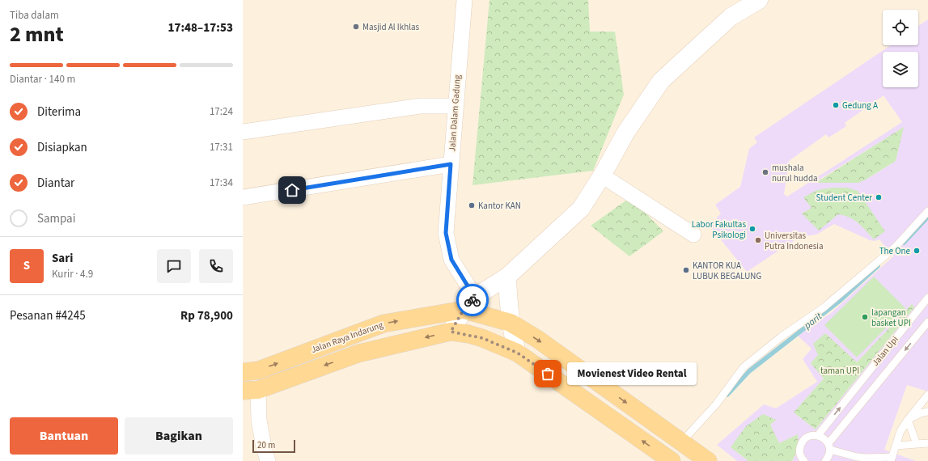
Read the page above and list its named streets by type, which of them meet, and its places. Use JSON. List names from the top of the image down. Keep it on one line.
{"streets":{"main road":["Jalan Raya Indarung"],"street":["Jalan Dalam Gadung"],"lane":["Jalan Upi"]},"crossings":[["Jalan Dalam Gadung","Jalan Raya Indarung"]],"water":["parit"],"parks":["taman UPI"],"places":["Masjid Al Ikhlas","Gedung A","mushala nurul hudda","Student Center","Kantor KAN","Labor Fakultas Psikologi","Universitas Putra Indonesia","The One","KANTOR KUA LUBUK BEGALUNG","lapangan basket UPI","Movienest Video Rental"],"scale_bar":"20 m","page":{"heading":["2 mnt","Tiba dalam","17:48–17:53"],"panel":["Sari","Kurir · 4.9","Pesanan #4245","Rp 78,900"],"bar":"Diantar · 140 m","list":[["Diterima","17:24"],["Disiapkan","17:31"],["Diantar","17:34"],"Sampai"],"round":"S","bubble":"Movienest Video Rental","buttons":["Bantuan","Bagikan"],"scale":"20 m"}}
